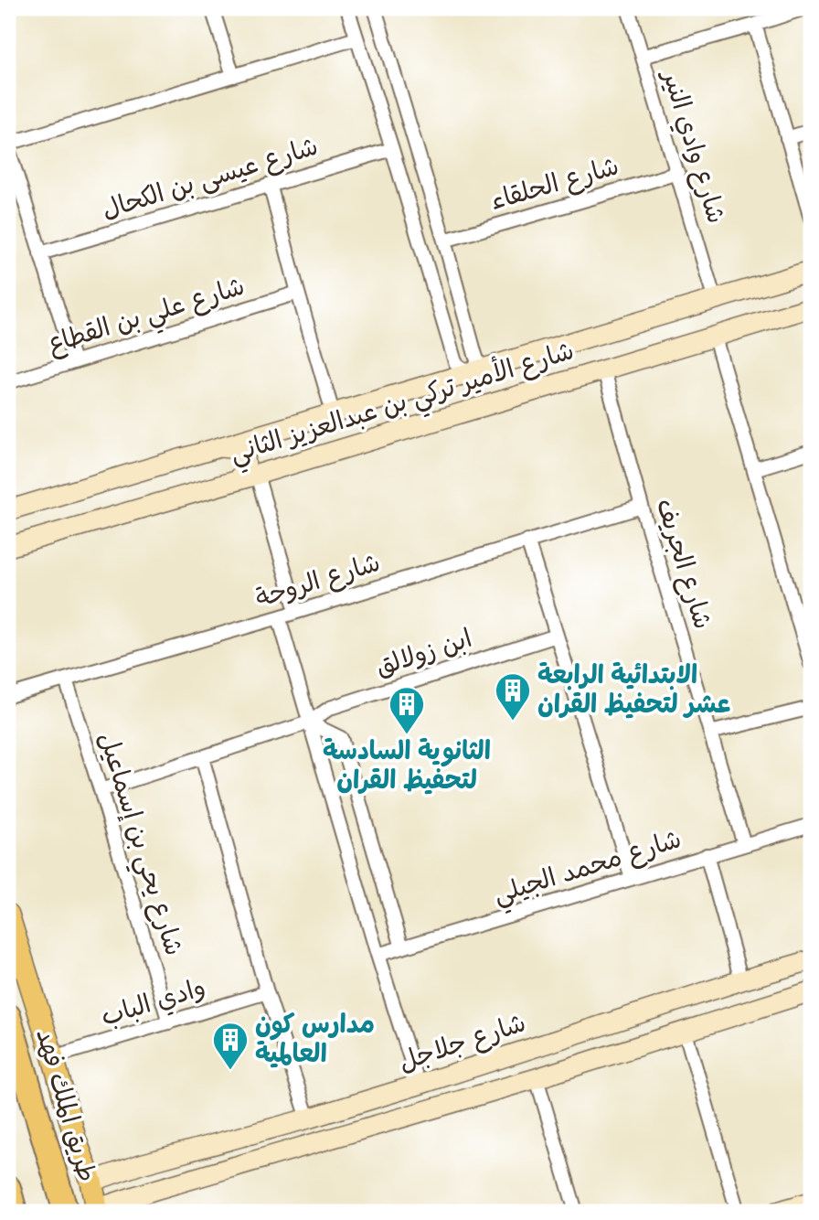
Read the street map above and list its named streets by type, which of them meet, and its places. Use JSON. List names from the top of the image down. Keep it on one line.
{"streets":{"highway":["طريق الملك فهد"],"street":["شارع وادي النير","شارع عيسى بن الكحال","شارع الحلقاء","شارع علي بن القطاع","شارع الأمير تركي بن عبدالعزيز الثاني","شارع الجريف","شارع الروحة","ابن زولالق","شارع يحي بن إسماعيل","شارع محمد الجيلي","وادي الباب","شارع جلاجل"]},"crossings":[["شارع وادي النير","شارع الحلقاء"],["شارع وادي النير","شارع الأمير تركي بن عبدالعزيز الثاني"],["شارع الأمير تركي بن عبدالعزيز الثاني","شارع الجريف"],["شارع الجريف","شارع الروحة"],["شارع الجريف","شارع محمد الجيلي"],["شارع الروحة","شارع يحي بن إسماعيل"],["ابن زولالق","شارع يحي بن إسماعيل"],["شارع يحي بن إسماعيل","وادي الباب"]],"places":{"building":["الابتدائية الرابعة عشر لتحفيظ القران","الثانوية السادسة لتحفيظ القران","مدارس كون العالمية"]}}
